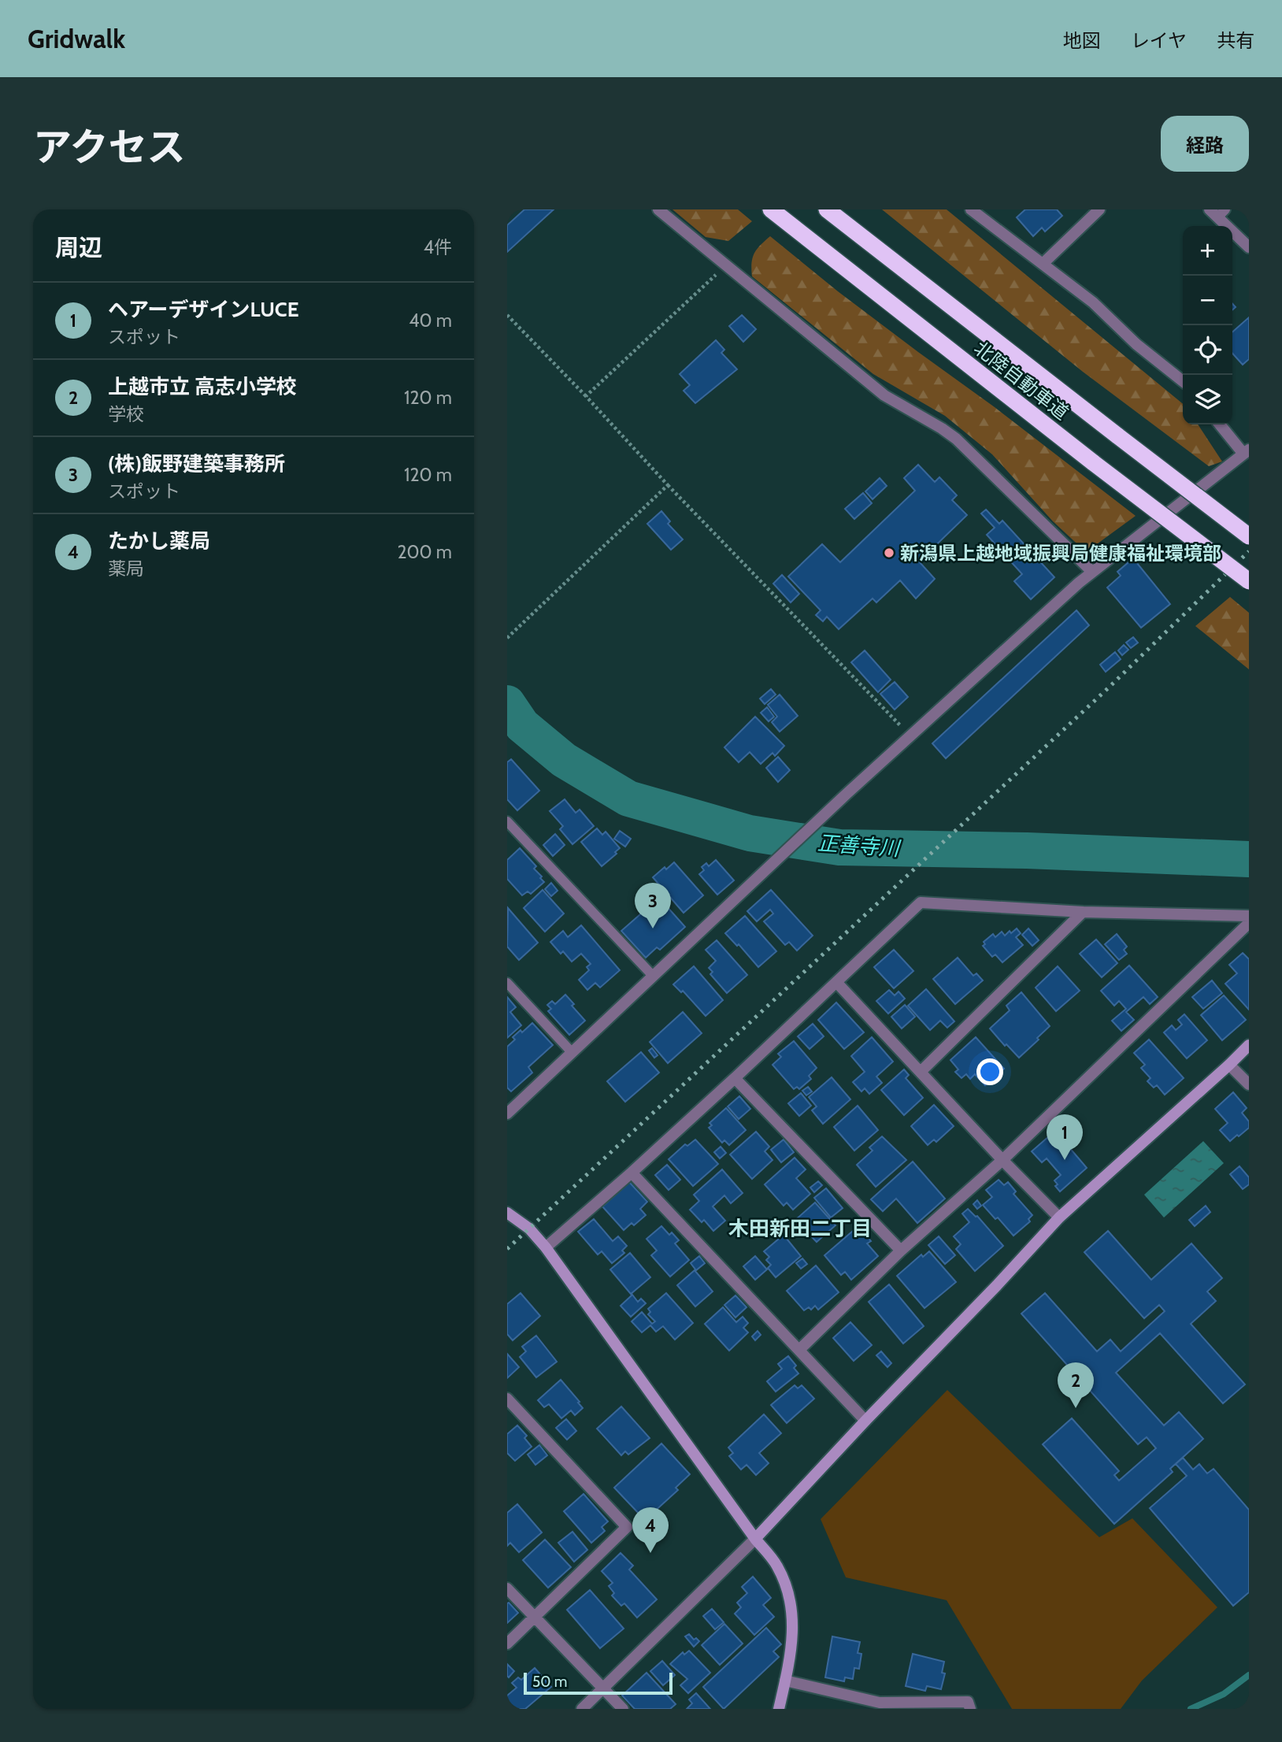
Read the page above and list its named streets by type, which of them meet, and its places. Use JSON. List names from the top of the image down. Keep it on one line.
{"streets":{"highway":["北陸自動車道"]},"districts":["木田新田二丁目"],"water":["正善寺川"],"places":["新潟県上越地域振興局健康福祉環境部"],"scale_bar":"50 m","page":{"header":"Gridwalk","nav":["地図","レイヤ","共有"],"title":"アクセス","buttons":"経路","heading":["周辺","4件"],"map_buttons":["+","−"],"list":[{"mark":"1","name":"ヘアーデザインLUCE","note":"スポット","value":"40 m"},{"mark":"2","name":"上越市立 高志小学校","note":"学校","value":"120 m"},{"mark":"3","name":"(株)飯野建築事務所","note":"スポット","value":"120 m"},{"mark":"4","name":"たかし薬局","note":"薬局","value":"200 m"}],"pins":["3","1","2","4"],"scale":"50 m"}}
